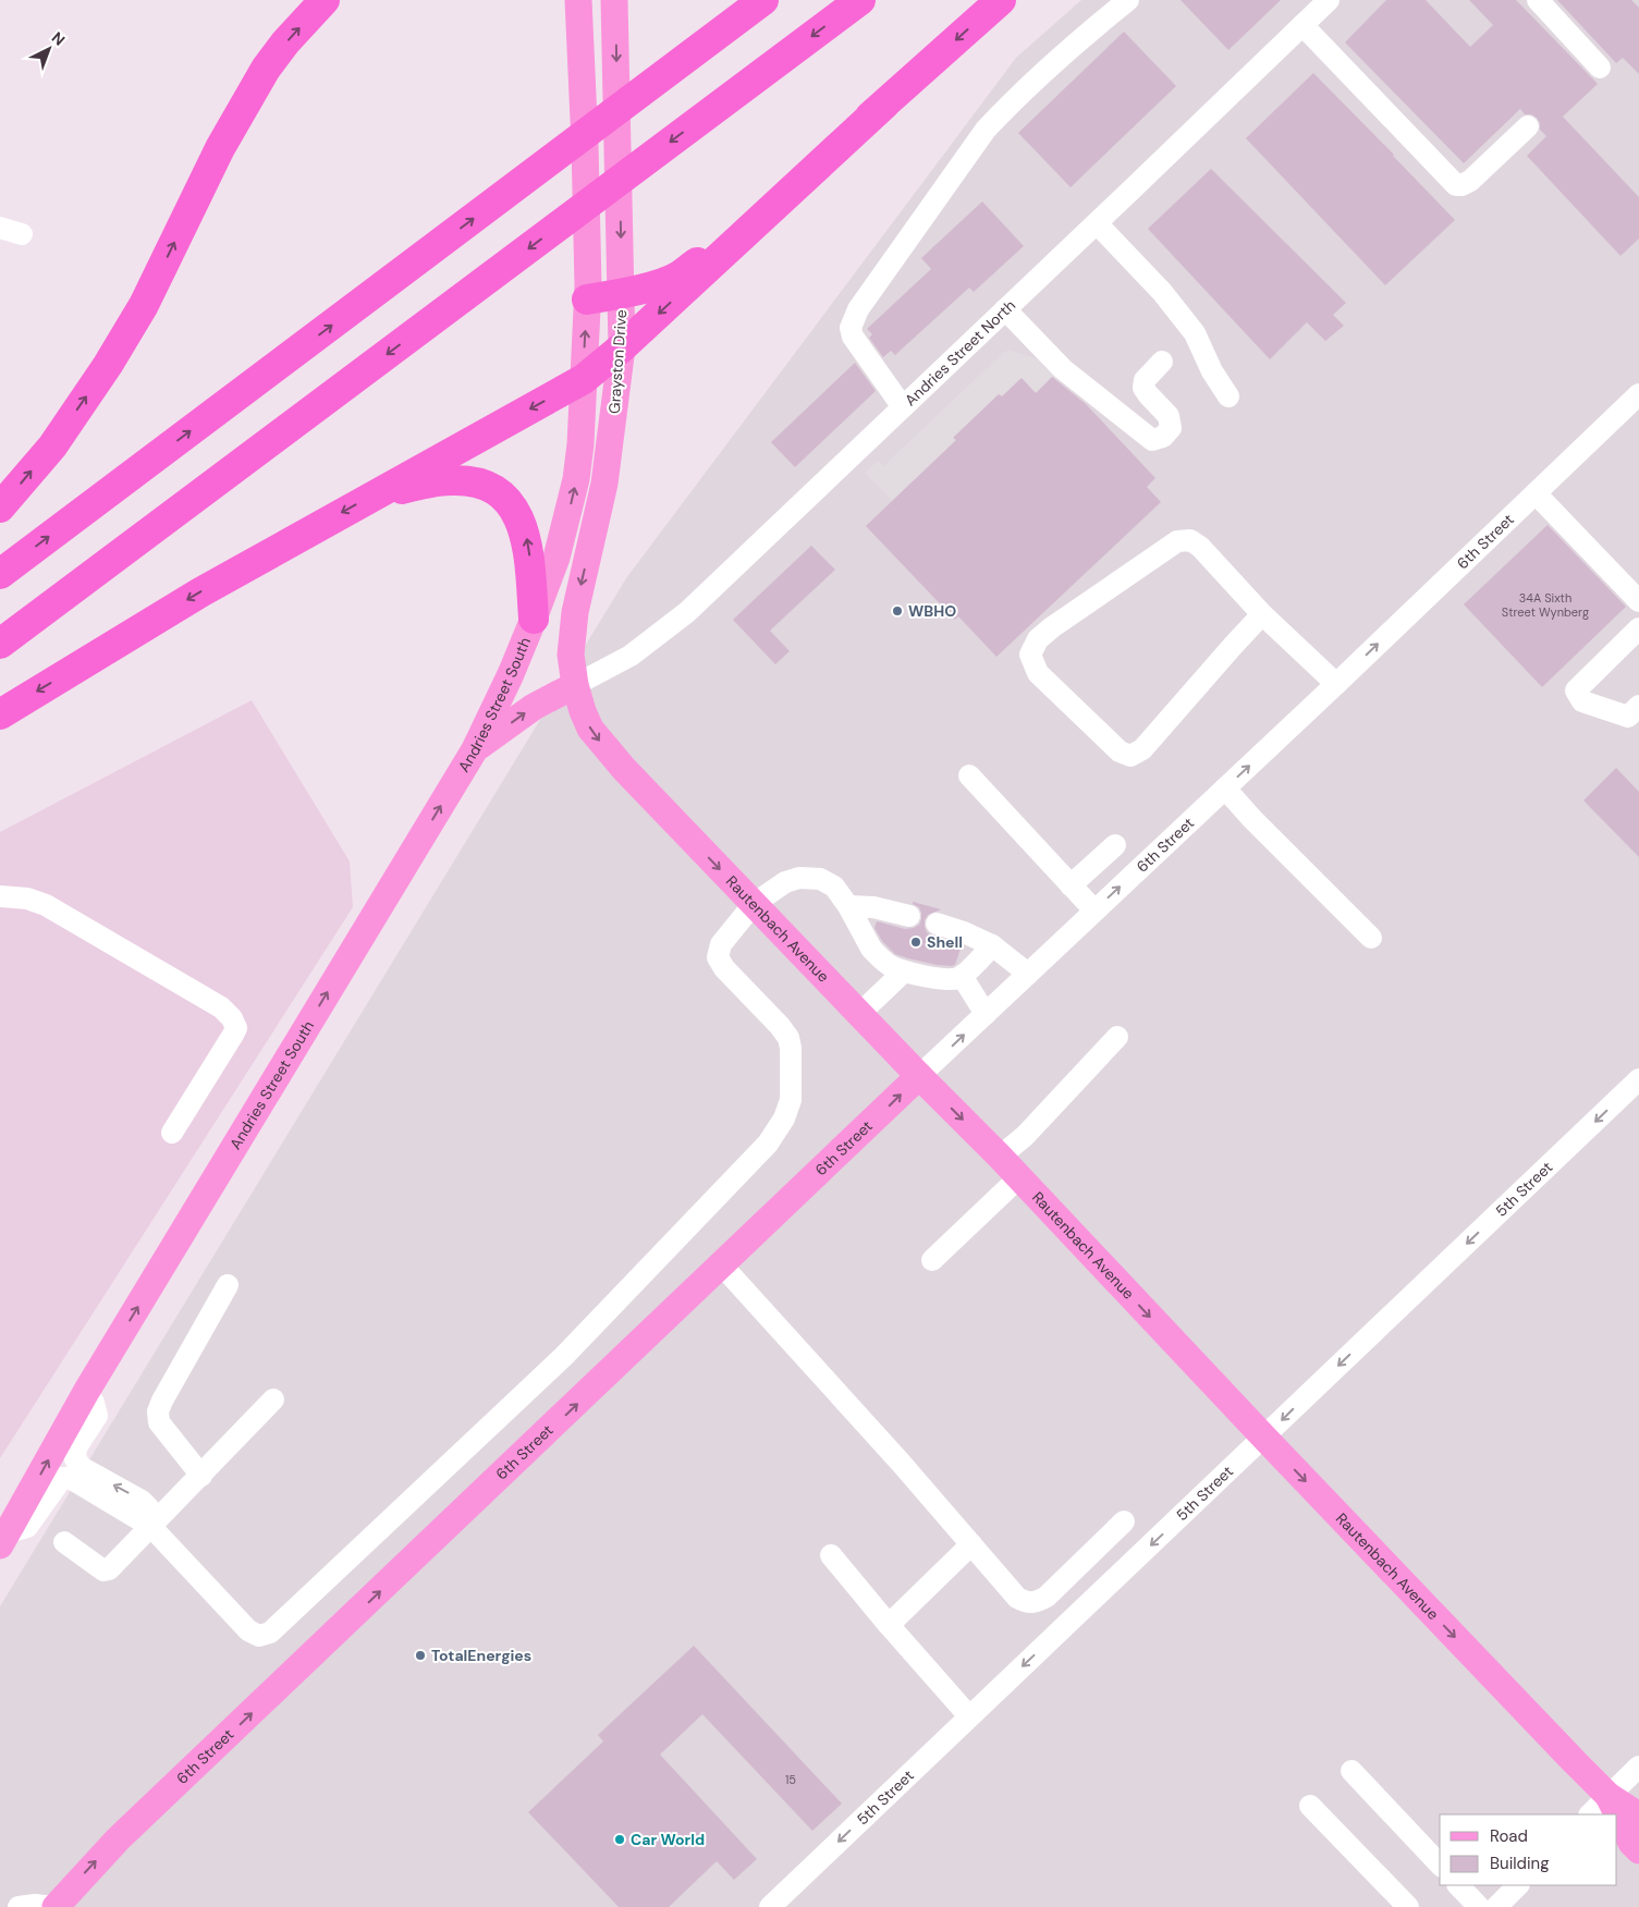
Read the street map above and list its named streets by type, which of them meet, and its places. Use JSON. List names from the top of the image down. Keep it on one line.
{"streets":{"main road":["Grayston Drive","6th Street","Andries Street South","Rautenbach Avenue"],"street":["Andries Street North","5th Street"]},"crossings":[["Andries Street North","Grayston Drive"],["Andries Street North","Rautenbach Avenue"],["Grayston Drive","Rautenbach Avenue"],["6th Street","Rautenbach Avenue"],["Rautenbach Avenue","5th Street"]],"one_way":["6th Street","Andries Street South","Rautenbach Avenue","5th Street"],"places":["WBHO","Shell","TotalEnergies","Car World"],"house_numbers":["34A Sixth Street Wynberg","15"],"legend":["Road","Building"],"north":"top right"}
